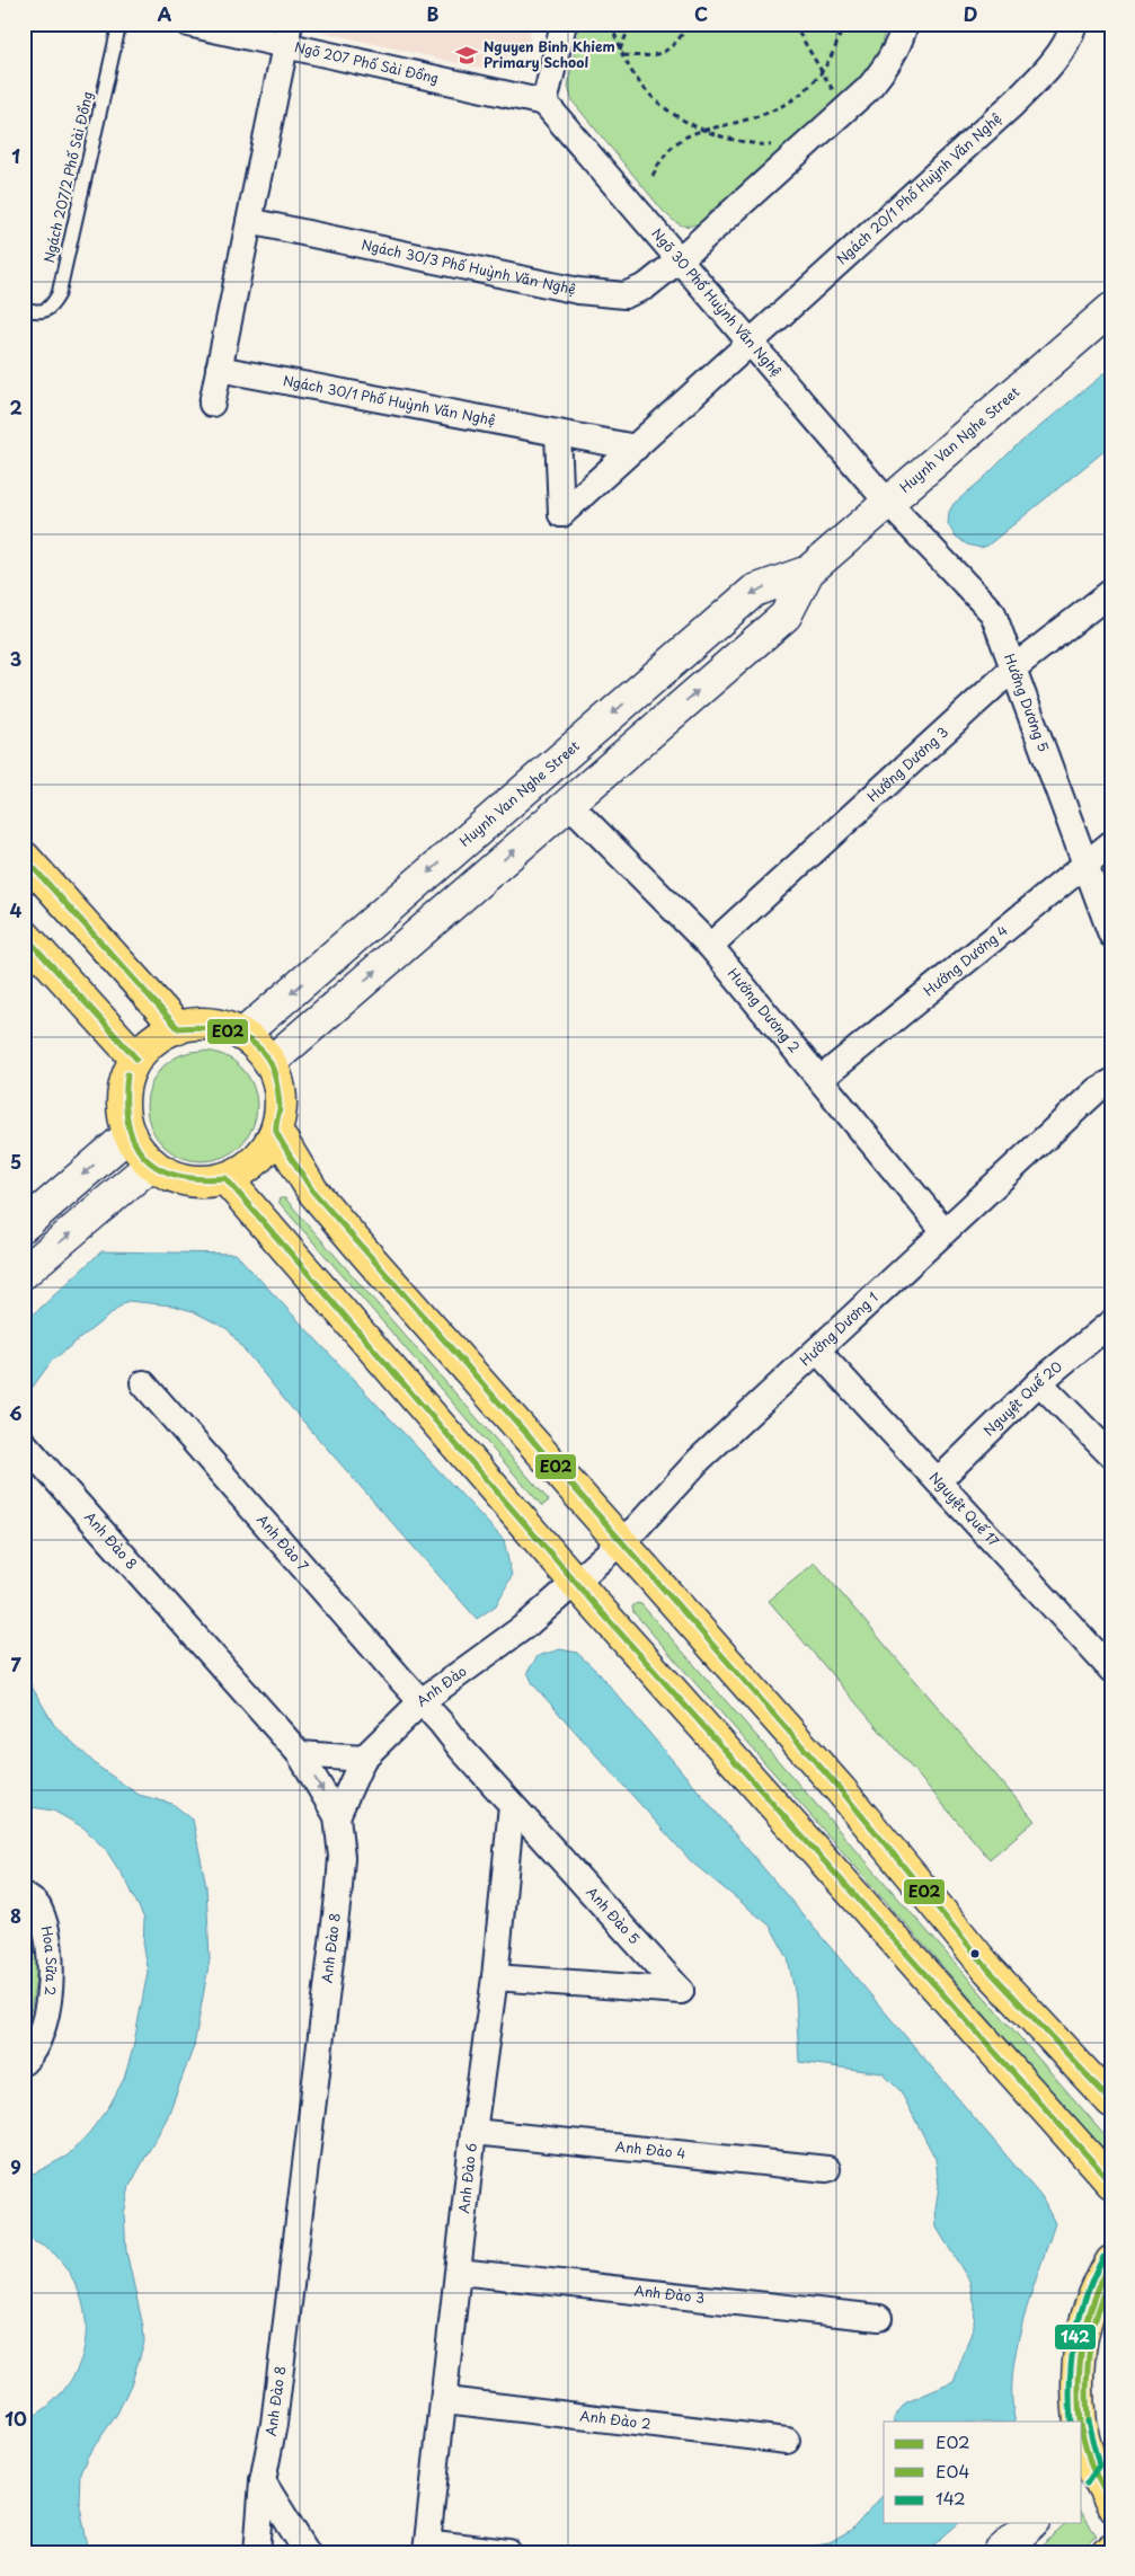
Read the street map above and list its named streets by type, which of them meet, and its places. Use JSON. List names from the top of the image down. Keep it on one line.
{"streets":{"street":["Ngõ 207 Phố Sài Đồng","Ngách 20/1 Phố Huỳnh Văn Nghệ","Ngách 30/3 Phố Huỳnh Văn Nghệ","Ngõ 30 Phố Huỳnh Văn Nghệ","Ngách 30/1 Phố Huỳnh Văn Nghệ","Huynh Van Nghe Street","Hướng Dương 5","Hướng Dương 3","Hướng Dương 4","Hướng Dương 2","Hướng Dương 1","Nguyệt Quế 20","Nguyệt Quế 17","Anh Đào 8","Anh Đào 7","Anh Đào","Anh Đào 5","Hoa Sữa 2","Anh Đào 4","Anh Đào 6","Anh Đào 3","Anh Đào 2"],"lane":["Ngách 207/2 Phố Sài Đồng"]},"crossings":[["Ngõ 207 Phố Sài Đồng","Ngõ 30 Phố Huỳnh Văn Nghệ"],["Ngách 20/1 Phố Huỳnh Văn Nghệ","Ngõ 30 Phố Huỳnh Văn Nghệ"],["Ngách 30/3 Phố Huỳnh Văn Nghệ","Ngõ 30 Phố Huỳnh Văn Nghệ"],["Ngõ 30 Phố Huỳnh Văn Nghệ","Huynh Van Nghe Street"],["Ngõ 30 Phố Huỳnh Văn Nghệ","Hướng Dương 5"],["Huynh Van Nghe Street","Hướng Dương 5"],["Huynh Van Nghe Street","Hướng Dương 2"],["Hướng Dương 5","Hướng Dương 3"],["Hướng Dương 5","Hướng Dương 4"],["Hướng Dương 3","Hướng Dương 2"],["Hướng Dương 4","Hướng Dương 2"],["Hướng Dương 2","Hướng Dương 1"],["Hướng Dương 1","Nguyệt Quế 17"],["Hướng Dương 1","Anh Đào"],["Nguyệt Quế 20","Nguyệt Quế 17"],["Anh Đào 8","Anh Đào"],["Anh Đào 7","Anh Đào"],["Anh Đào 7","Anh Đào 5"],["Anh Đào","Anh Đào 5"],["Anh Đào 5","Anh Đào 6"],["Anh Đào 4","Anh Đào 6"],["Anh Đào 6","Anh Đào 3"],["Anh Đào 6","Anh Đào 2"]],"places":{"school or university":["Nguyen Binh Khiem Primary School"]},"lines":["transit line E02","transit line 142","transit line E04"],"legend":["E02","E04","142"],"grid":{"columns":["A","B","C","D"],"rows":["1","2","3","4","5","6","7","8","9","10"]}}
